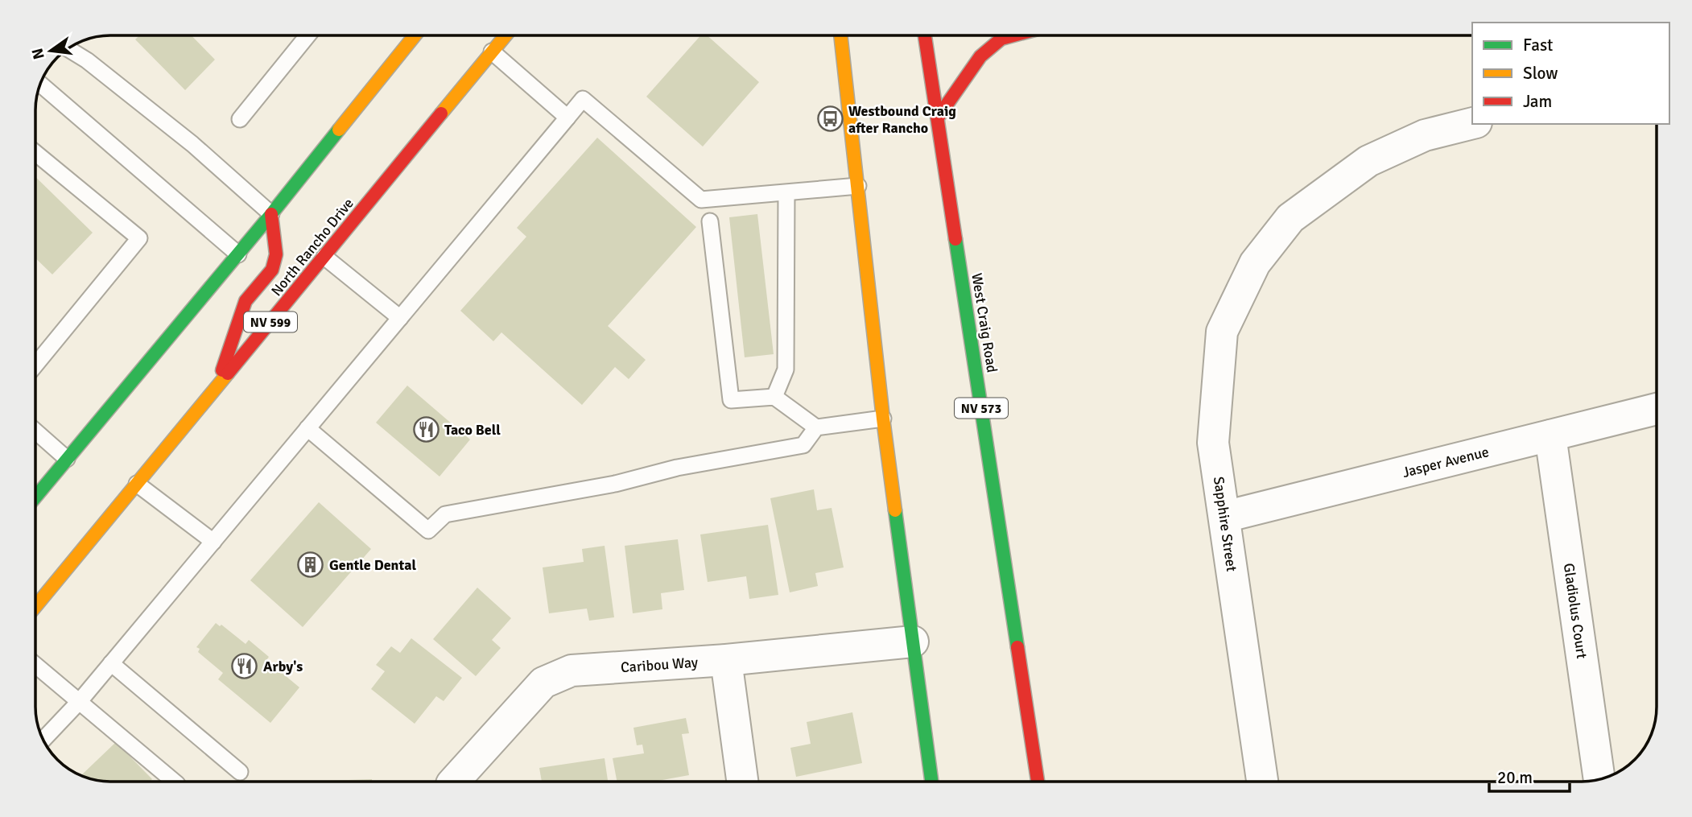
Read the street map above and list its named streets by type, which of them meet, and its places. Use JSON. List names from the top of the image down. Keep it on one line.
{"streets":{"main road":["North Rancho Drive","NV 599","West Craig Road","NV 573"],"street":["Jasper Avenue","Sapphire Street","Gladiolus Court","Caribou Way"]},"crossings":[["Jasper Avenue","Sapphire Street"],["Jasper Avenue","Gladiolus Court"]],"places":{"bus stop":["Westbound Craig after Rancho"],"restaurant":["Taco Bell","Arby's"],"building":["Gentle Dental"]},"legend":["Fast","Slow","Jam"],"scale_bar":"20 m","north":"left"}
